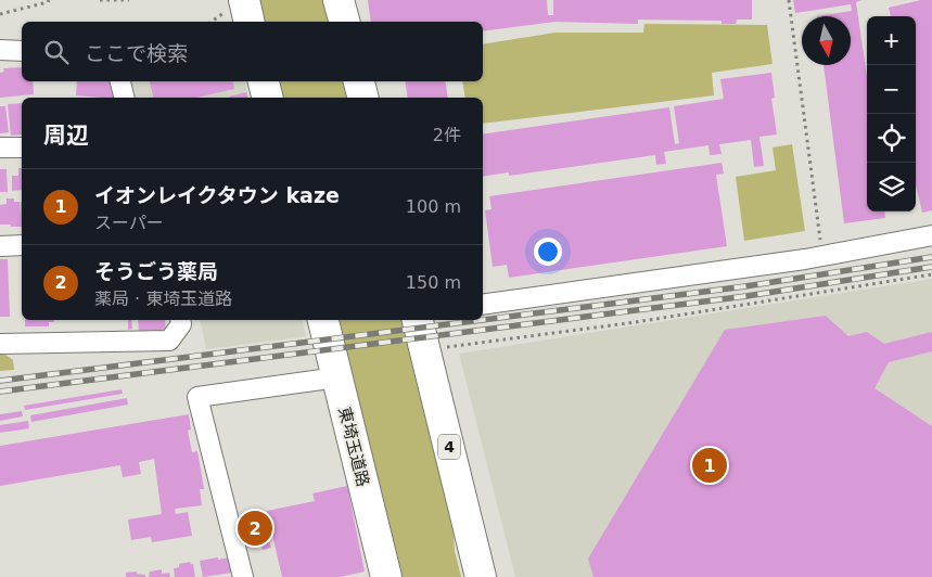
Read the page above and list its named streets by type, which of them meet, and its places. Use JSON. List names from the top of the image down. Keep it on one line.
{"streets":{"highway":["東埼玉道路","4"]},"north":"bottom","page":{"map_buttons":["+","−"],"search":"ここで検索","heading":["周辺","2件"],"list":[{"mark":"1","name":"イオンレイクタウン kaze","note":"スーパー","value":"100 m"},{"mark":"2","name":"そうごう薬局","note":"薬局 · 東埼玉道路","value":"150 m"}],"pins":["1","2"]}}
